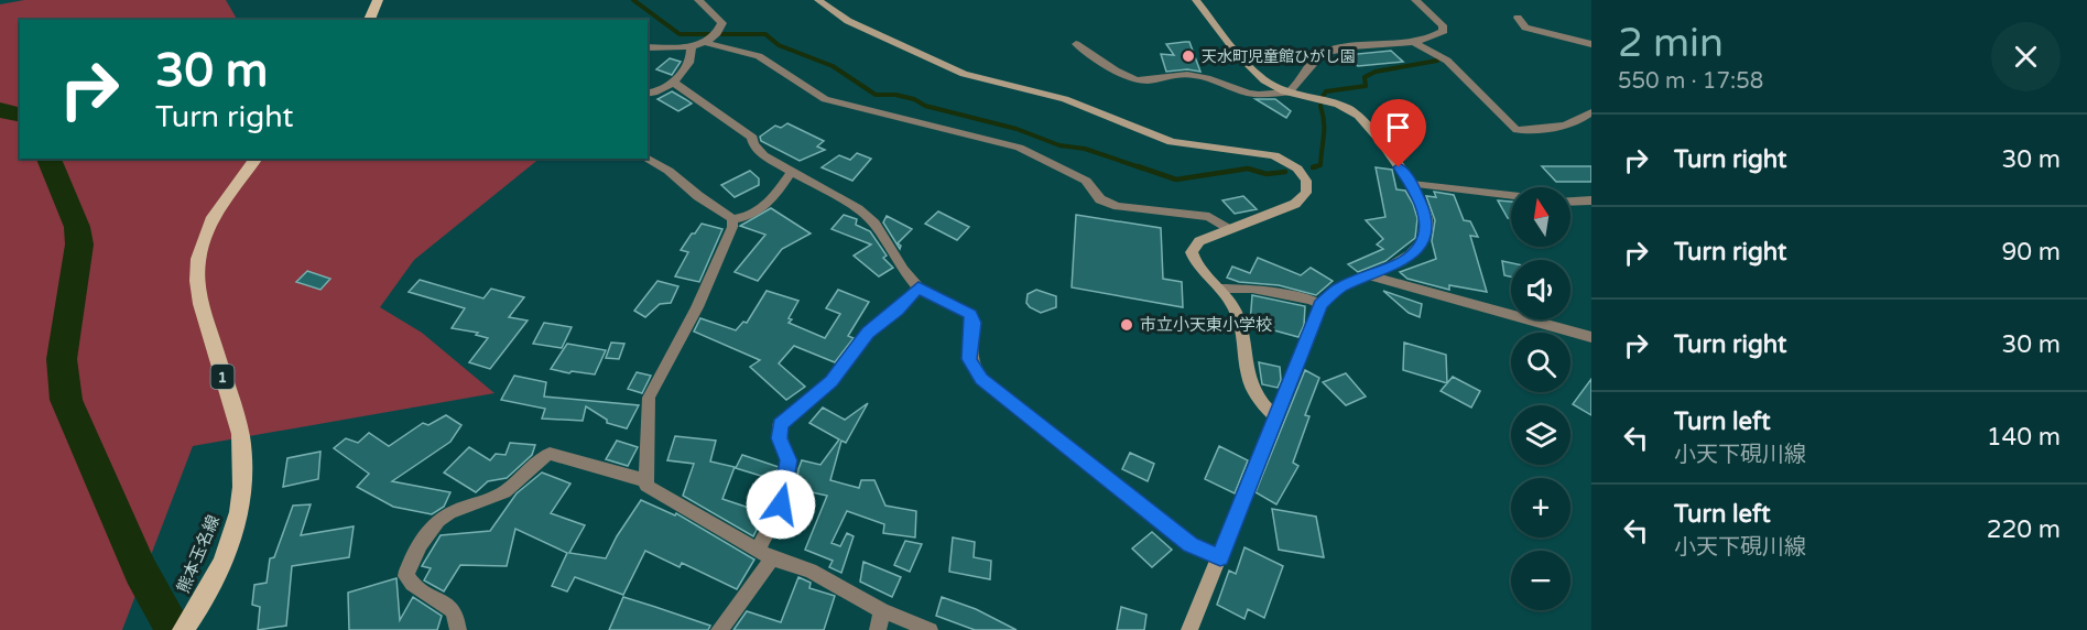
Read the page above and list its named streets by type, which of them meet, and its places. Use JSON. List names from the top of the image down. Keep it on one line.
{"streets":{"main road":["1","熊本玉名線"]},"places":["天水町児童館ひがし園","市立小天東小学校"],"north":"top","page":{"heading":["2 min","550 m · 17:58"],"turn":["30 m","Turn right"],"list":[{"name":"Turn right","value":"30 m"},{"name":"Turn right","value":"90 m"},{"name":"Turn right","value":"30 m"},{"name":"Turn left","note":"小天下硯川線","value":"140 m"},{"name":"Turn left","note":"小天下硯川線","value":"220 m"}],"map_buttons":["+","−"]}}
